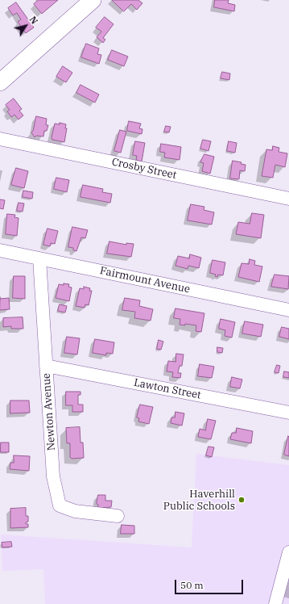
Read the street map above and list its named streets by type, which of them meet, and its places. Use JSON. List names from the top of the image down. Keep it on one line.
{"streets":{"street":["Crosby Street","Fairmount Avenue","Lawton Street","Newton Avenue"]},"crossings":[["Fairmount Avenue","Newton Avenue"],["Lawton Street","Newton Avenue"]],"places":["Haverhill Public Schools"],"scale_bar":"50 m","north":"top right"}
